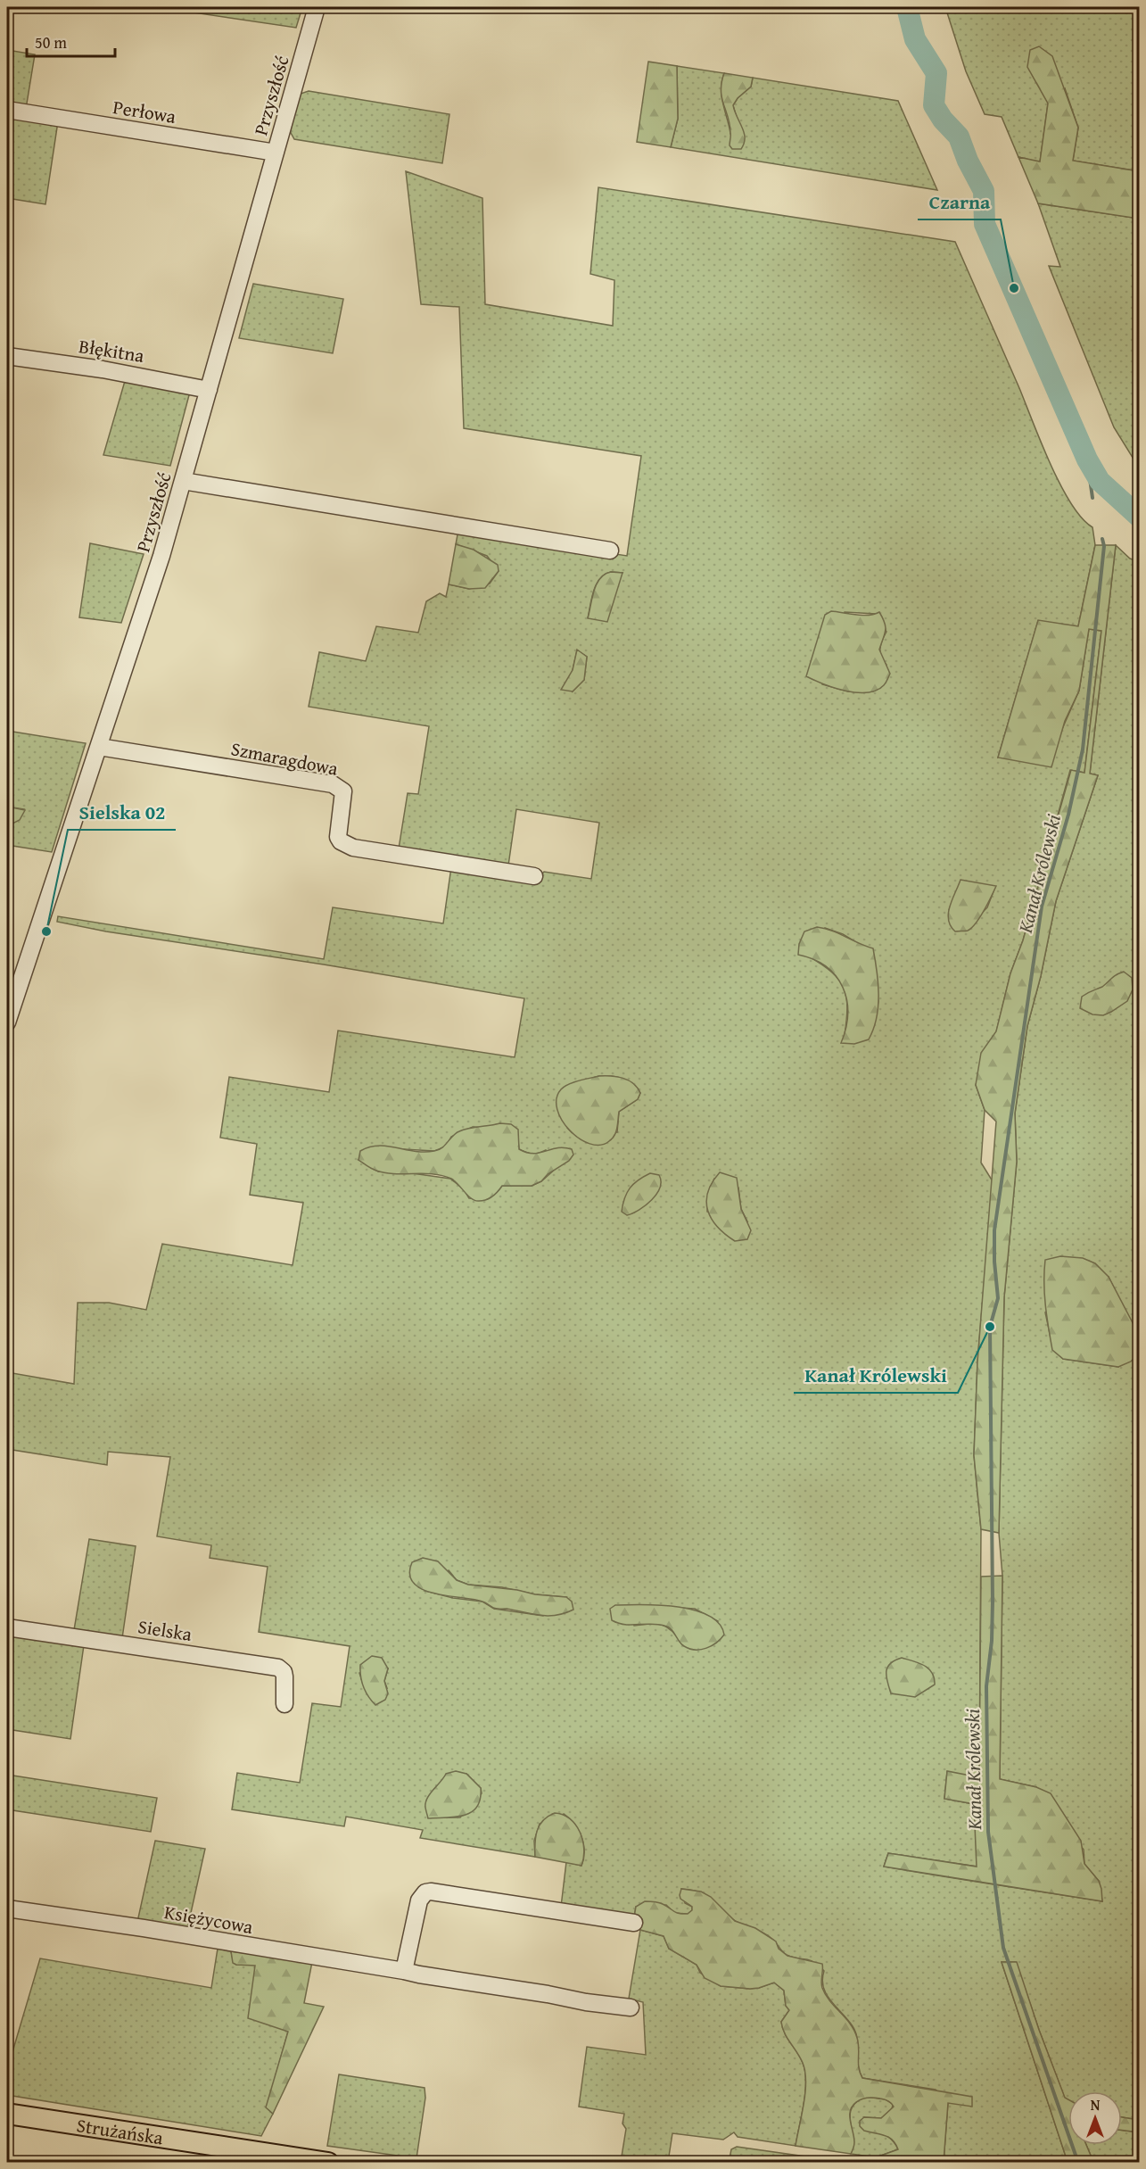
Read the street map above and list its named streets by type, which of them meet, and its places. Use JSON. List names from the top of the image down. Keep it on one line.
{"streets":{"main road":["Strużańska"],"street":["Przyszłość","Perłowa","Błękitna","Szmaragdowa","Sielska","Księżycowa"]},"crossings":[["Przyszłość","Perłowa"],["Przyszłość","Błękitna"],["Przyszłość","Szmaragdowa"]],"water":["Kanał Królewski"],"places":["Czarna","Sielska 02","Kanał Królewski"],"scale_bar":"50 m","north":"top"}
